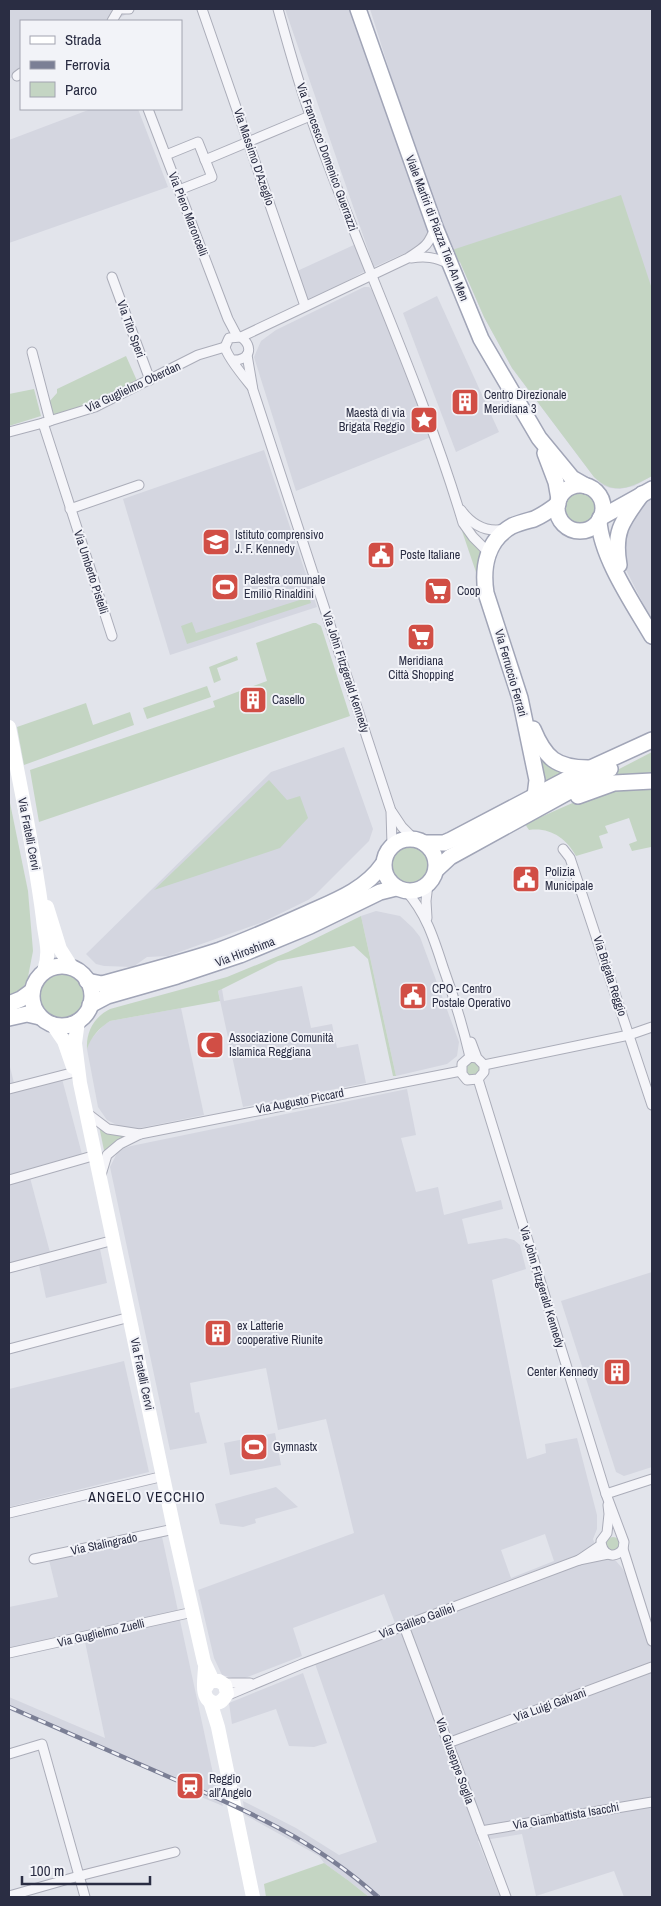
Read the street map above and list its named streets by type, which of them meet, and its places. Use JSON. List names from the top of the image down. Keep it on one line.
{"streets":{"main road":["Viale Martiri di Piazza Tien An Men","Via Ferruccio Ferrari","Via Fratelli Cervi","Via Hiroshima"],"street":["Via Massimo D'Azeglio","Via Francesco Domenico Guerrazzi","Via Piero Maroncelli","Via Tito Speri","Via Guglielmo Oberdan","Via Umberto Pistelli","Via John Fitzgerald Kennedy","Via Brigata Reggio","Via Augusto Piccard","Via Stalingrado","Via Galileo Galilei","Via Guglielmo Zuelli","Via Luigi Galvani","Via Giuseppe Soglia","Via Giambattista Isacchi"]},"crossings":[["Via Massimo D'Azeglio","Via Guglielmo Oberdan"],["Via Francesco Domenico Guerrazzi","Via Guglielmo Oberdan"],["Via Piero Maroncelli","Via Guglielmo Oberdan"],["Via Piero Maroncelli","Via John Fitzgerald Kennedy"],["Viale Martiri di Piazza Tien An Men","Via Guglielmo Oberdan"],["Via Tito Speri","Via Guglielmo Oberdan"],["Via Guglielmo Oberdan","Via Umberto Pistelli"],["Via Guglielmo Oberdan","Via John Fitzgerald Kennedy"],["Via John Fitzgerald Kennedy","Via Hiroshima"],["Via John Fitzgerald Kennedy","Via Augusto Piccard"],["Via John Fitzgerald Kennedy","Via Galileo Galilei"],["Via Fratelli Cervi","Via Hiroshima"],["Via Fratelli Cervi","Via Augusto Piccard"],["Via Fratelli Cervi","Via Stalingrado"],["Via Fratelli Cervi","Via Galileo Galilei"],["Via Fratelli Cervi","Via Guglielmo Zuelli"],["Via Galileo Galilei","Via Giuseppe Soglia"],["Via Luigi Galvani","Via Giuseppe Soglia"],["Via Giuseppe Soglia","Via Giambattista Isacchi"]],"districts":["ANGELO VECCHIO"],"places":{"building":["Centro Direzionale Meridiana 3","Casello","ex Latterie cooperative Riunite","Center Kennedy"],"place":["Maestà di via Brigata Reggio"],"school or university":["Istituto comprensivo J. F. Kennedy"],"public building":["Poste Italiane","Polizia Municipale","CPO - Centro Postale Operativo"],"sports":["Palestra comunale Emilio Rinaldini","Gymnastx"],"supermarket":["Coop","Meridiana Città Shopping"],"mosque":["Associazione Comunità Islamica Reggiana"],"station":["Reggio all’Angelo"]},"legend":["Strada","Ferrovia","Parco"],"scale_bar":"100 m"}
